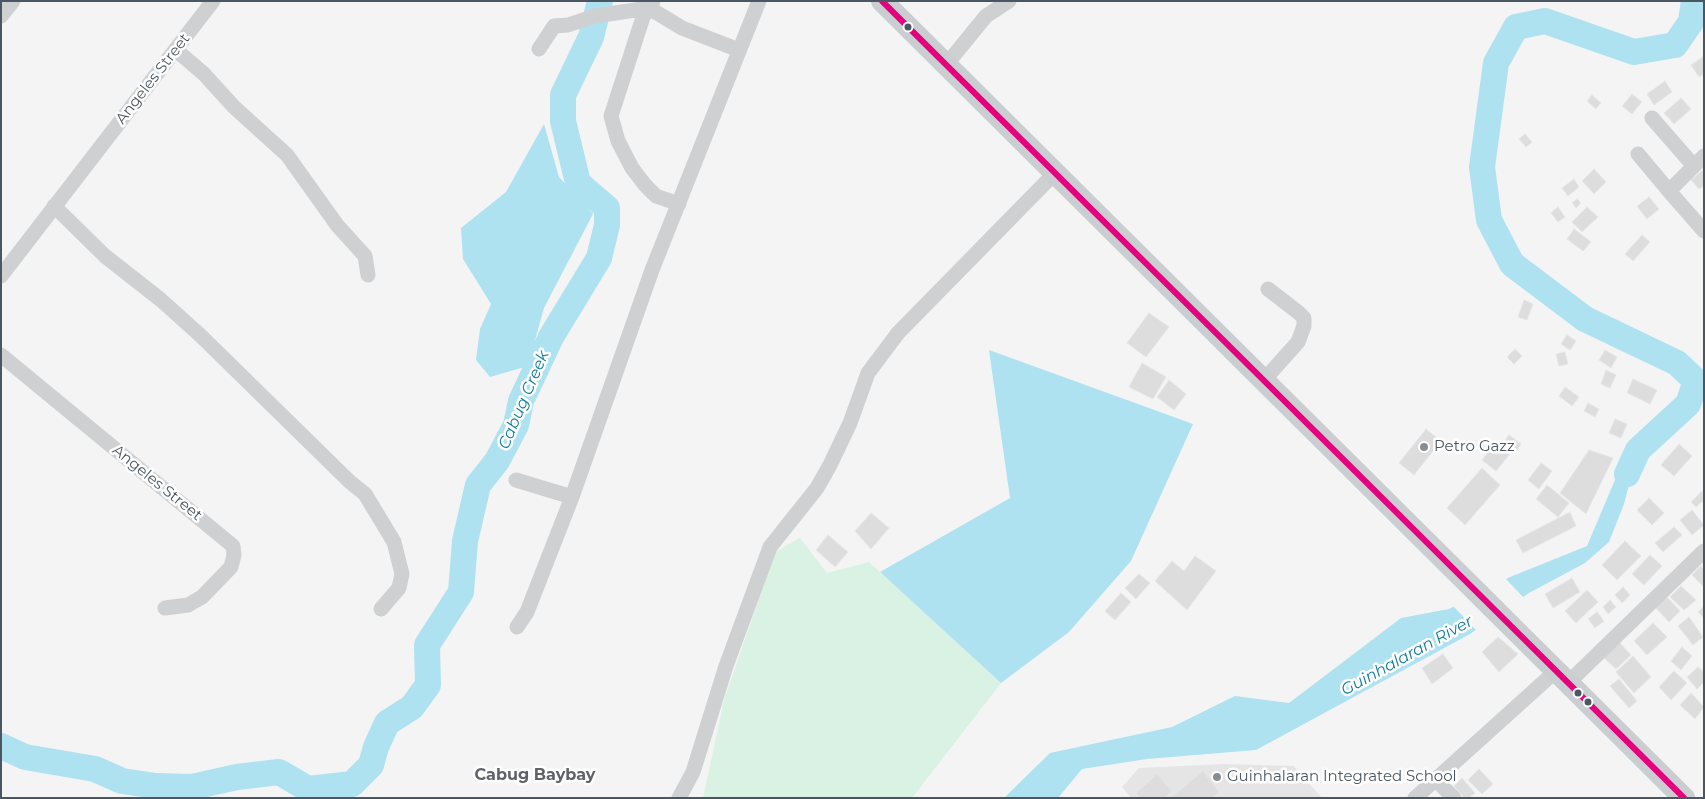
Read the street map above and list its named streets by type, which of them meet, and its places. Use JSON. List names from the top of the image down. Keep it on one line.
{"streets":{"street":["Angeles Street"]},"districts":["Cabug Baybay"],"water":["Cabug Creek","Guinhalaran River"],"places":["Petro Gazz","Guinhalaran Integrated School"]}
